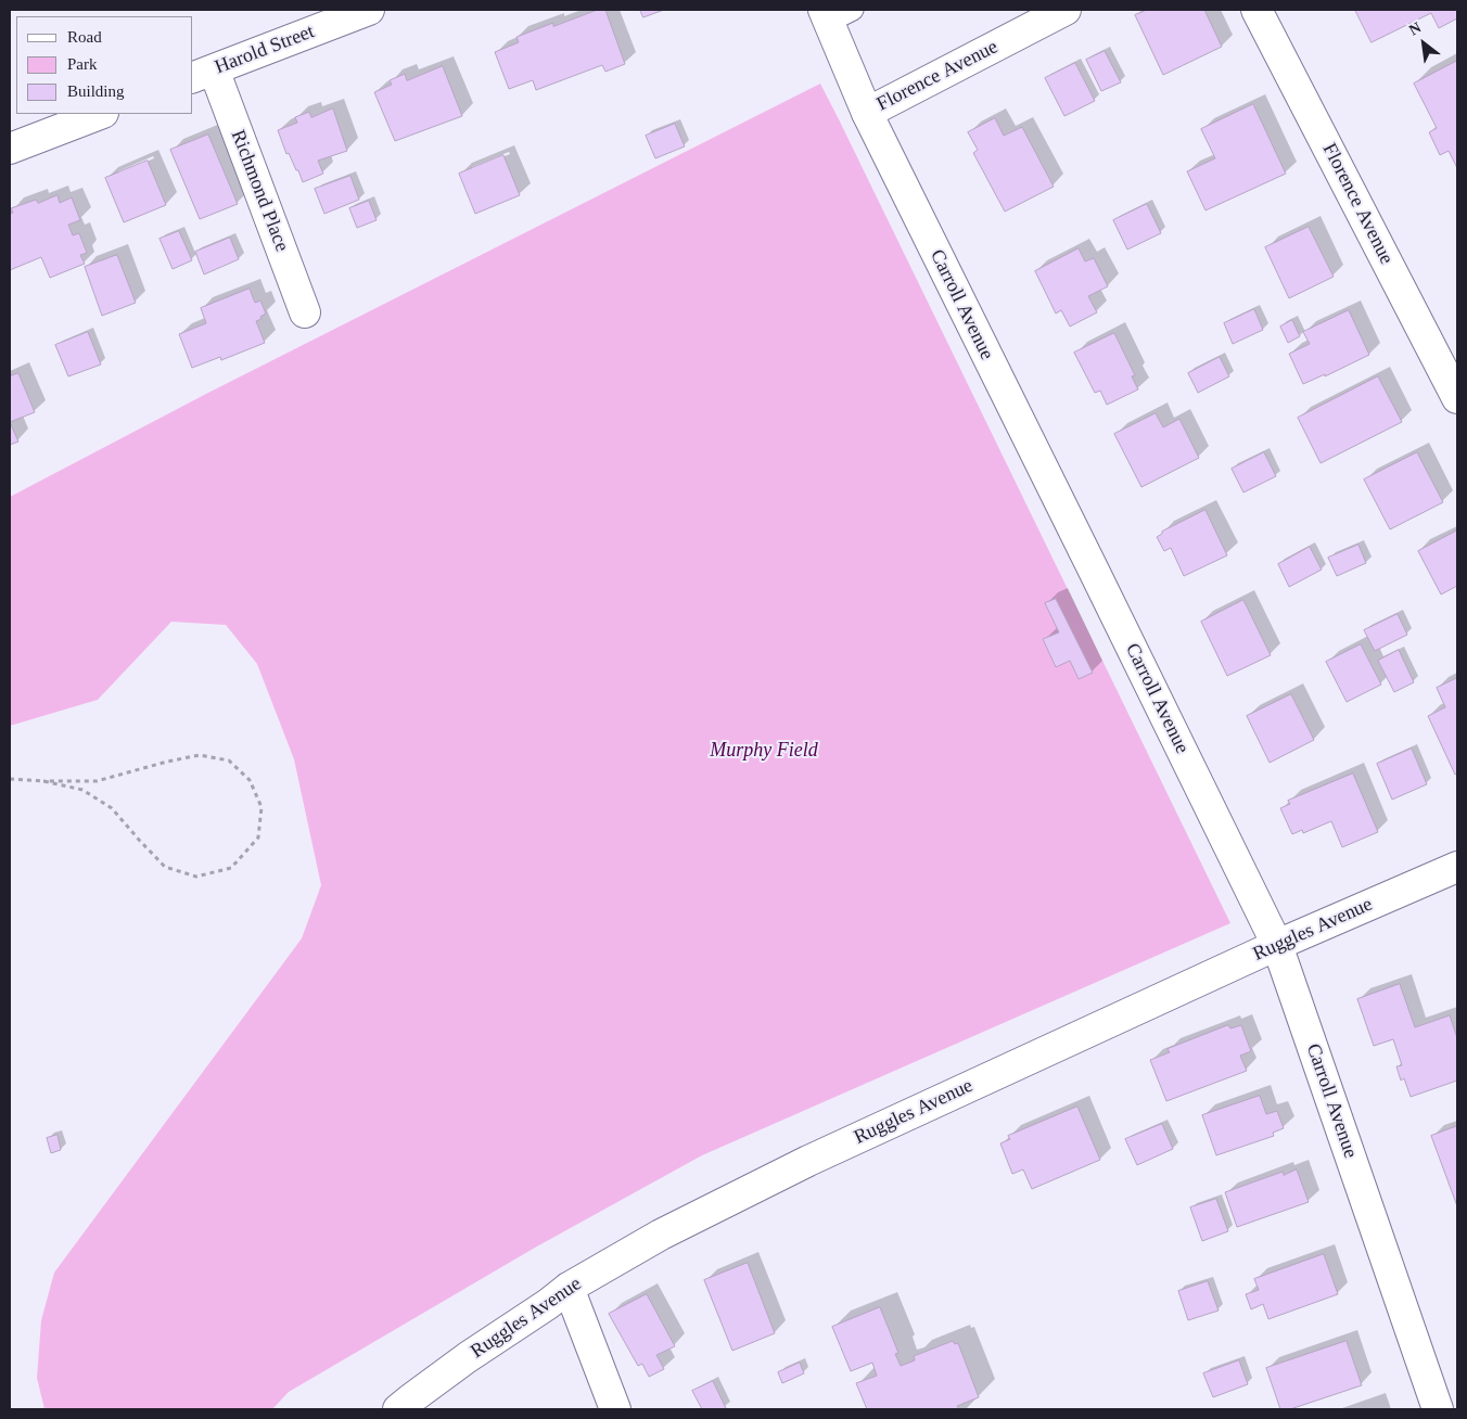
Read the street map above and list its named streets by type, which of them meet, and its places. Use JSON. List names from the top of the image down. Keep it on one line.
{"streets":{"street":["Harold Street","Florence Avenue","Richmond Place","Carroll Avenue","Ruggles Avenue"]},"crossings":[["Harold Street","Richmond Place"],["Florence Avenue","Carroll Avenue"],["Carroll Avenue","Ruggles Avenue"]],"parks":["Murphy Field"],"legend":["Road","Park","Building"],"north":"top left"}
